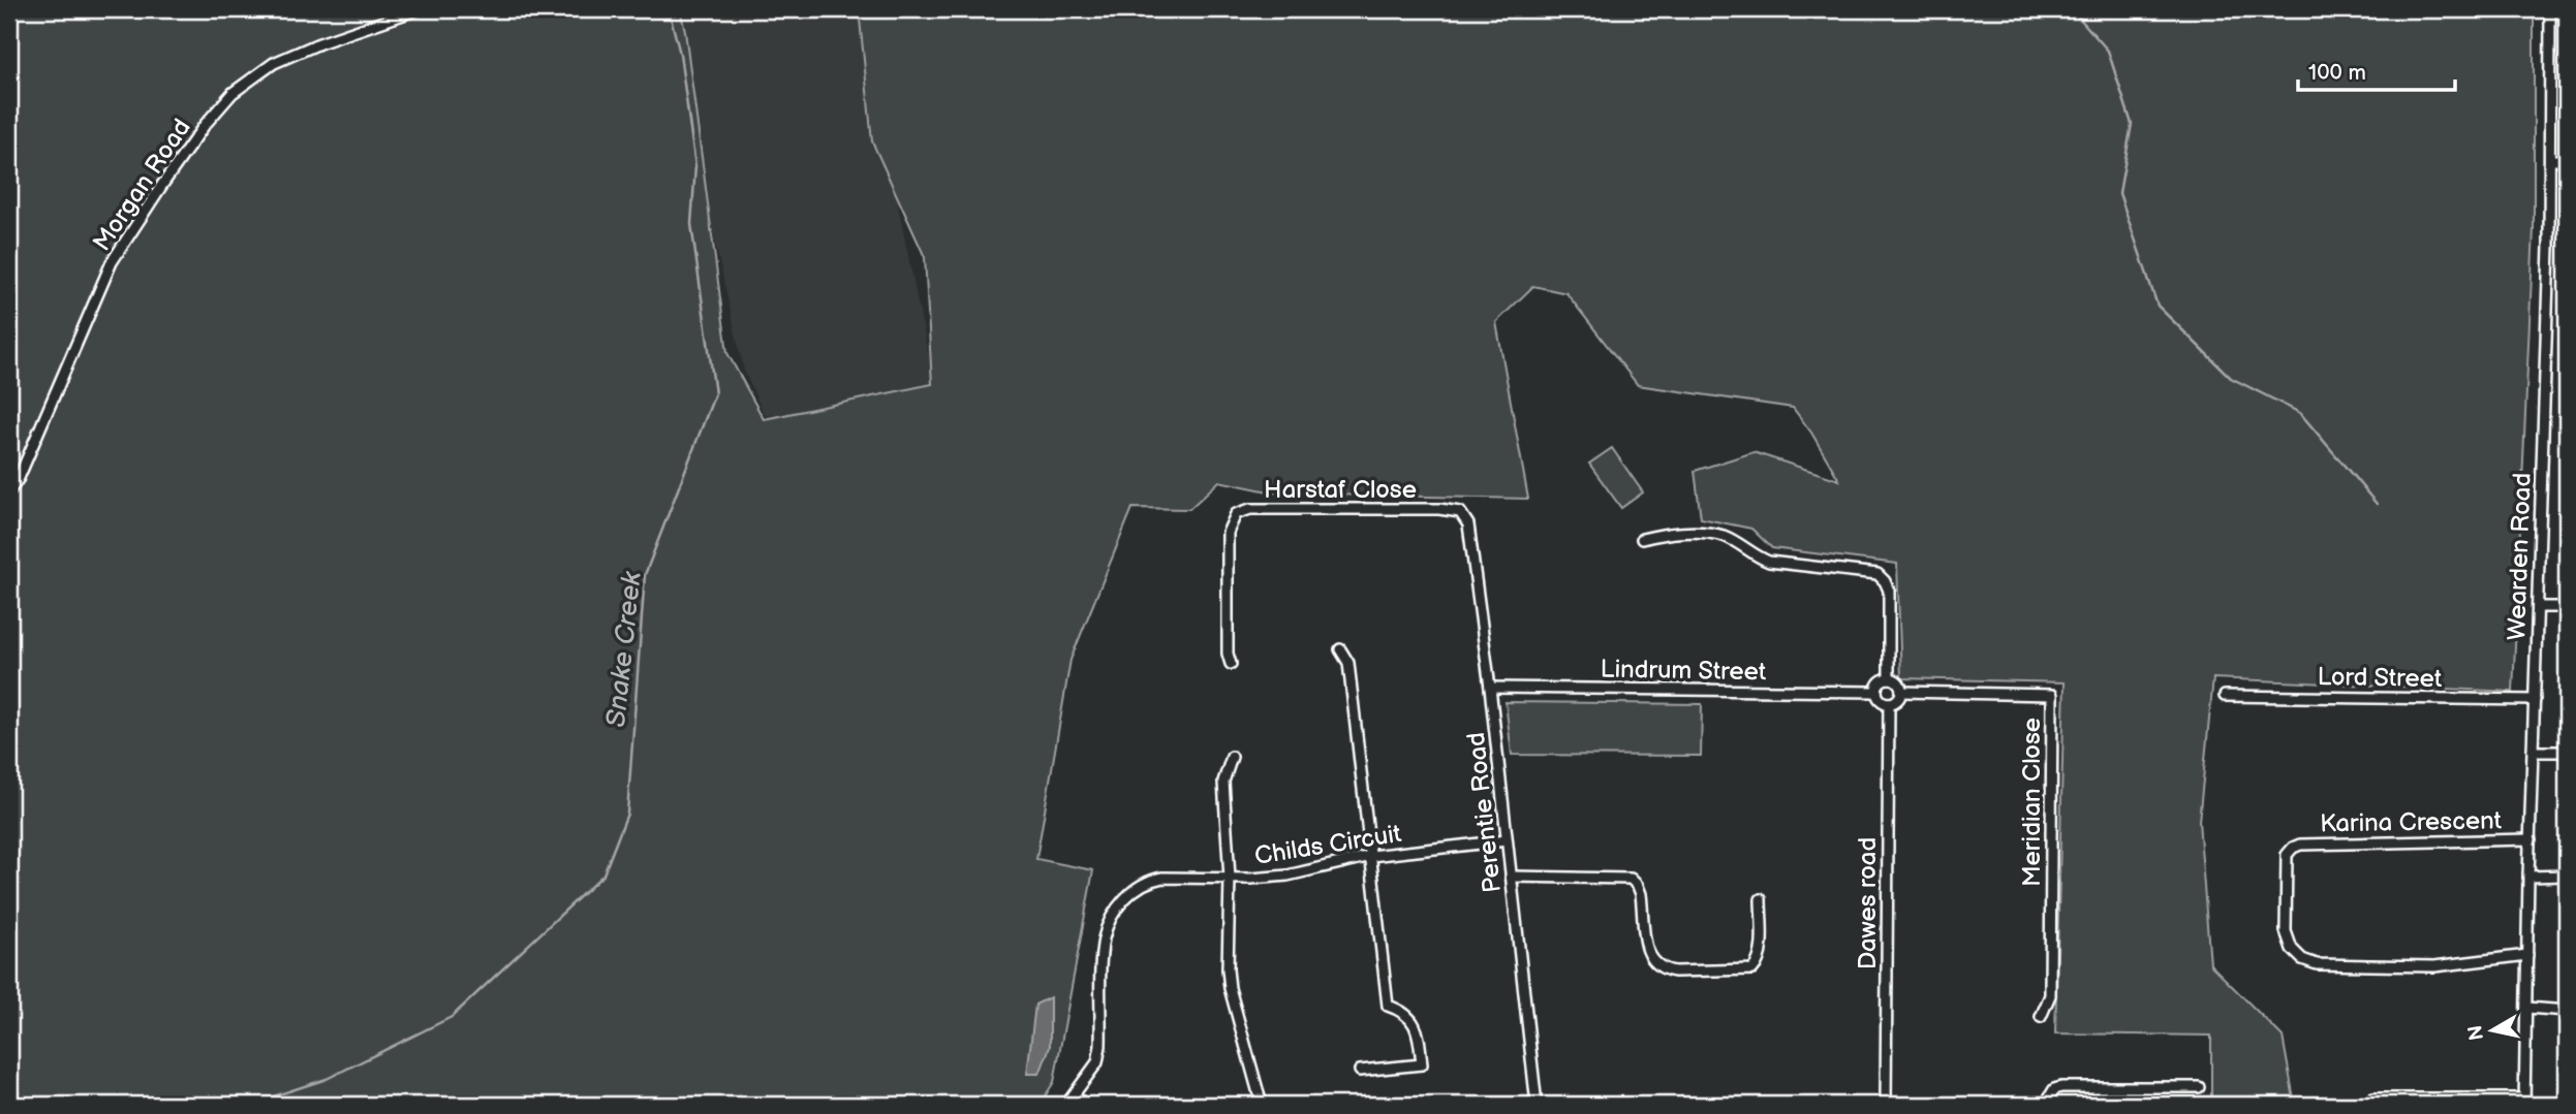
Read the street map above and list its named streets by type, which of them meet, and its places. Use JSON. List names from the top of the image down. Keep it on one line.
{"streets":{"street":["Morgan Road","Harstaf Close","Wearden Road","Lindrum Street","Lord Street","Meridian Close","Perentie Road","Karina Crescent","Childs Circuit","Dawes road"]},"crossings":[["Harstaf Close","Perentie Road"],["Wearden Road","Lord Street"],["Wearden Road","Karina Crescent"],["Lindrum Street","Meridian Close"],["Lindrum Street","Perentie Road"],["Lindrum Street","Dawes road"],["Meridian Close","Dawes road"],["Perentie Road","Childs Circuit"]],"water":["Snake Creek"],"scale_bar":"100 m","north":"left"}
